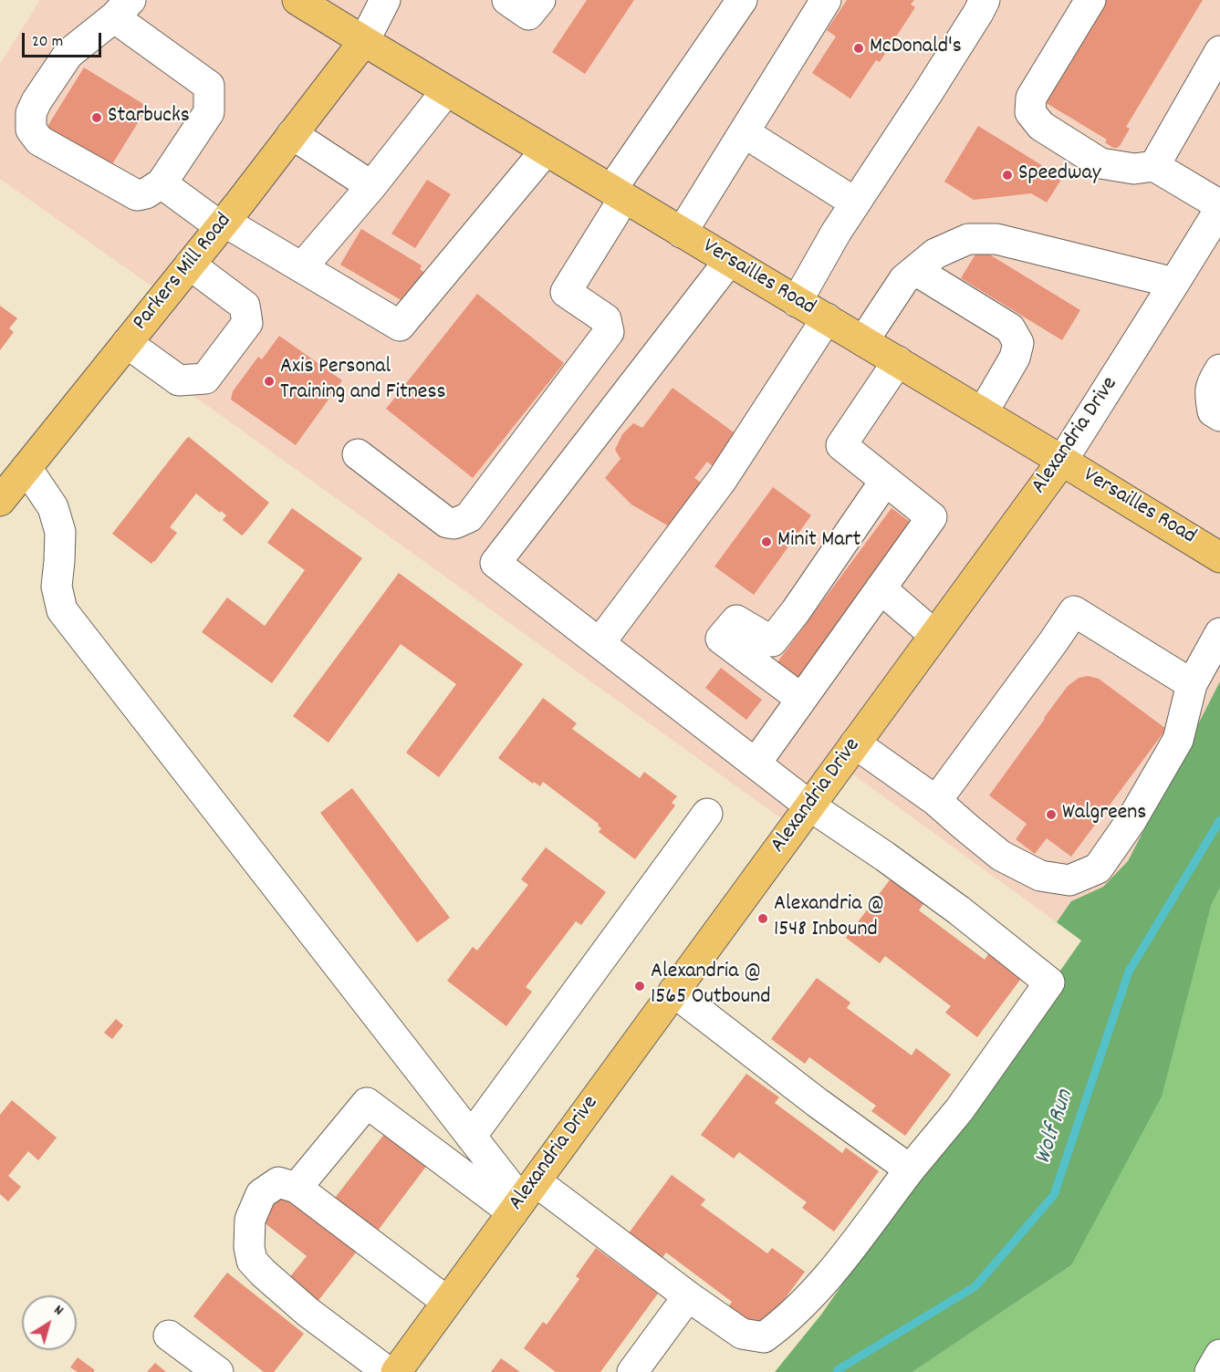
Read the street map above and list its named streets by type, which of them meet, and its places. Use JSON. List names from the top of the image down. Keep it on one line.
{"streets":{"main road":["Parkers Mill Road","Versailles Road","Alexandria Drive"]},"crossings":[["Parkers Mill Road","Versailles Road"],["Versailles Road","Alexandria Drive"]],"water":["Wolf Run"],"places":["McDonald's","Starbucks","Speedway","Axis Personal Training and Fitness","Minit Mart","Walgreens","Alexandria @ 1548 Inbound","Alexandria @ 1565 Outbound"],"scale_bar":"20 m","north":"top right"}
